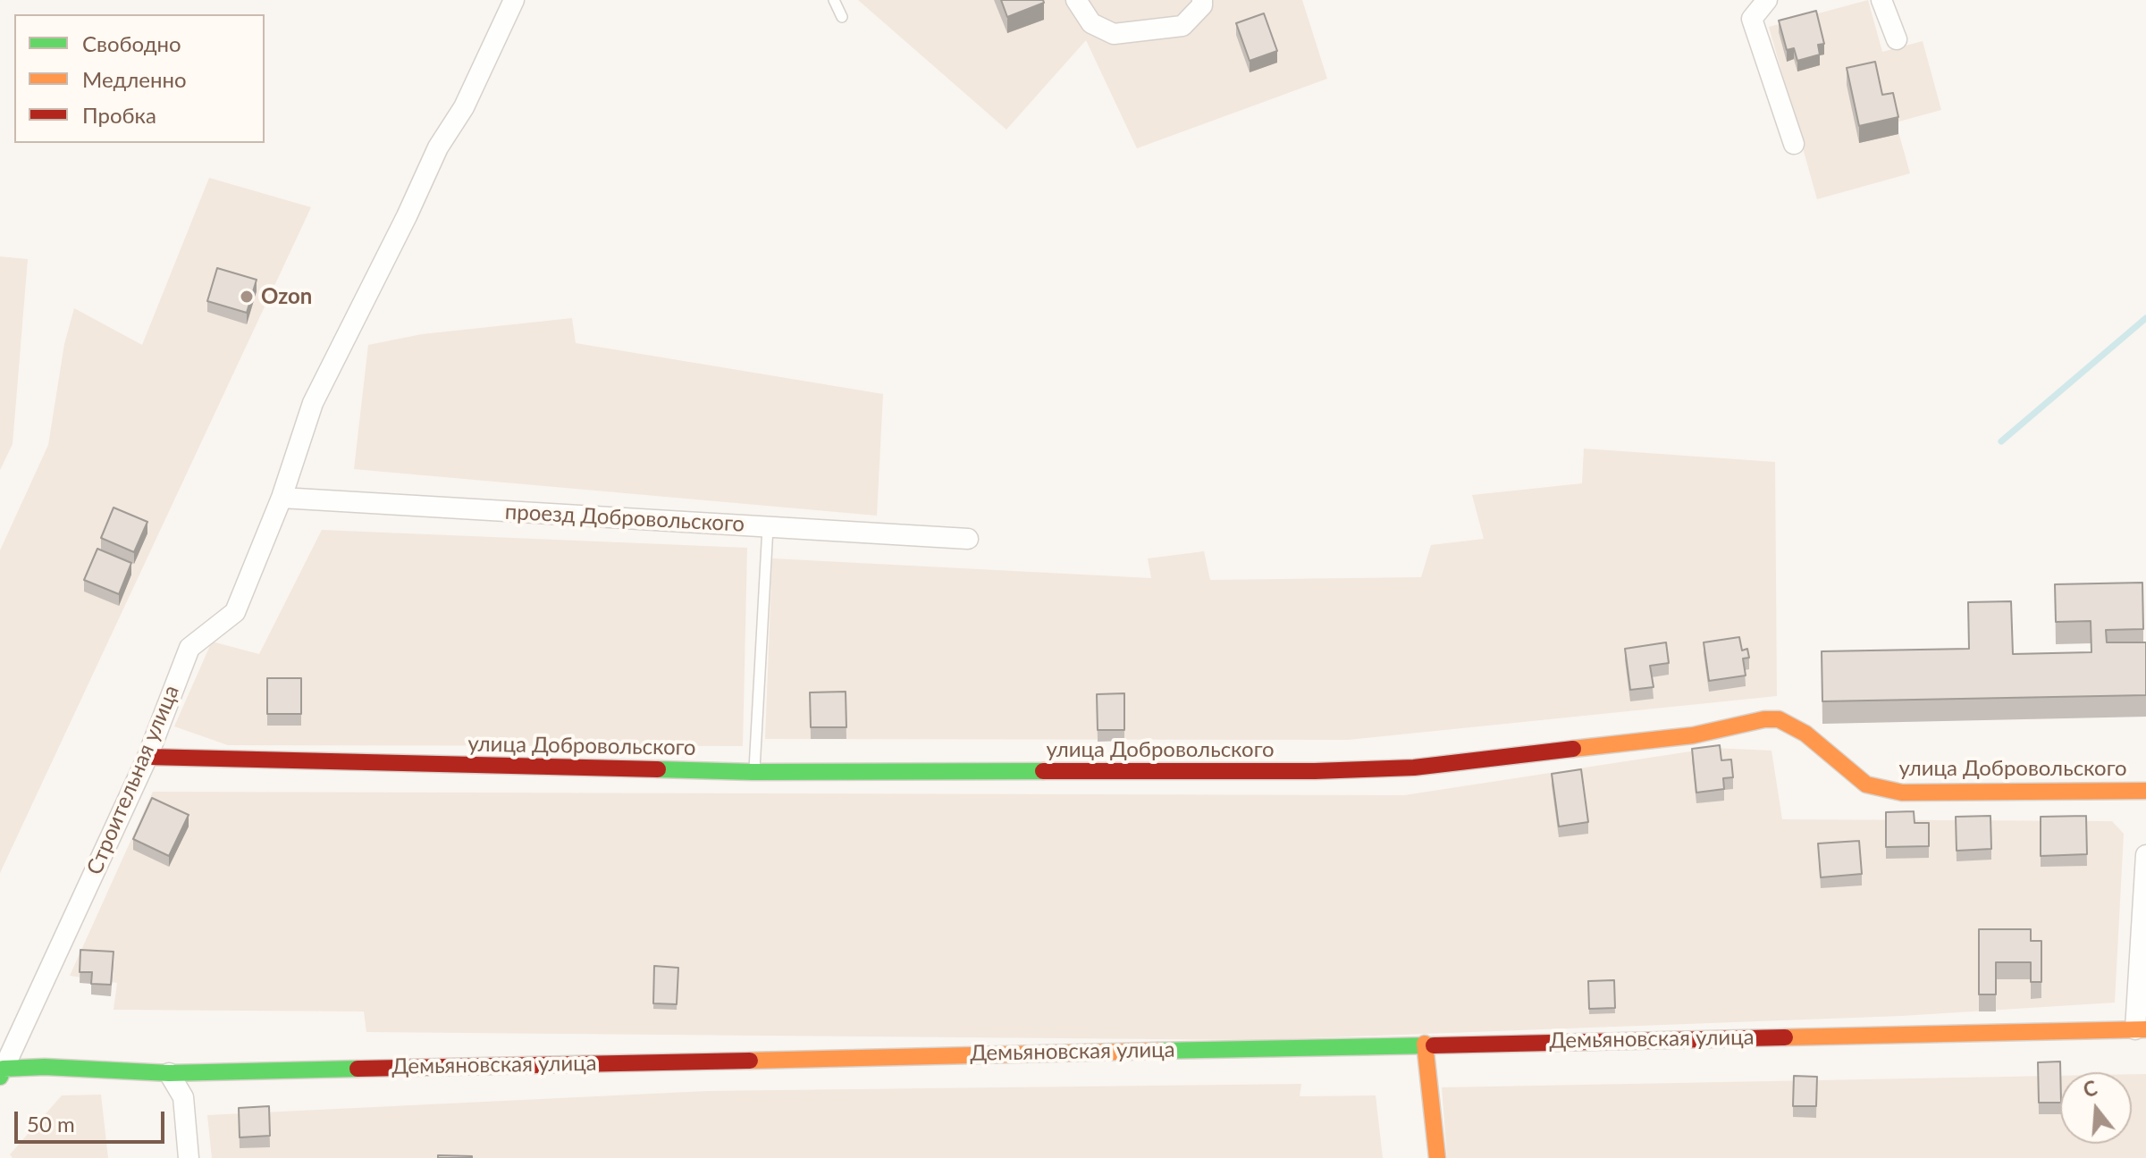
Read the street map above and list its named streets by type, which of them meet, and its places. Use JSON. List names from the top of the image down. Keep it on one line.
{"streets":{"street":["проезд Добровольского","улица Добровольского","Строительная улица","Демьяновская улица"]},"crossings":[["проезд Добровольского","Строительная улица"],["улица Добровольского","Строительная улица"],["Строительная улица","Демьяновская улица"]],"places":["Ozon"],"legend":["Свободно","Медленно","Пробка"],"scale_bar":"50 m","north":"top"}
